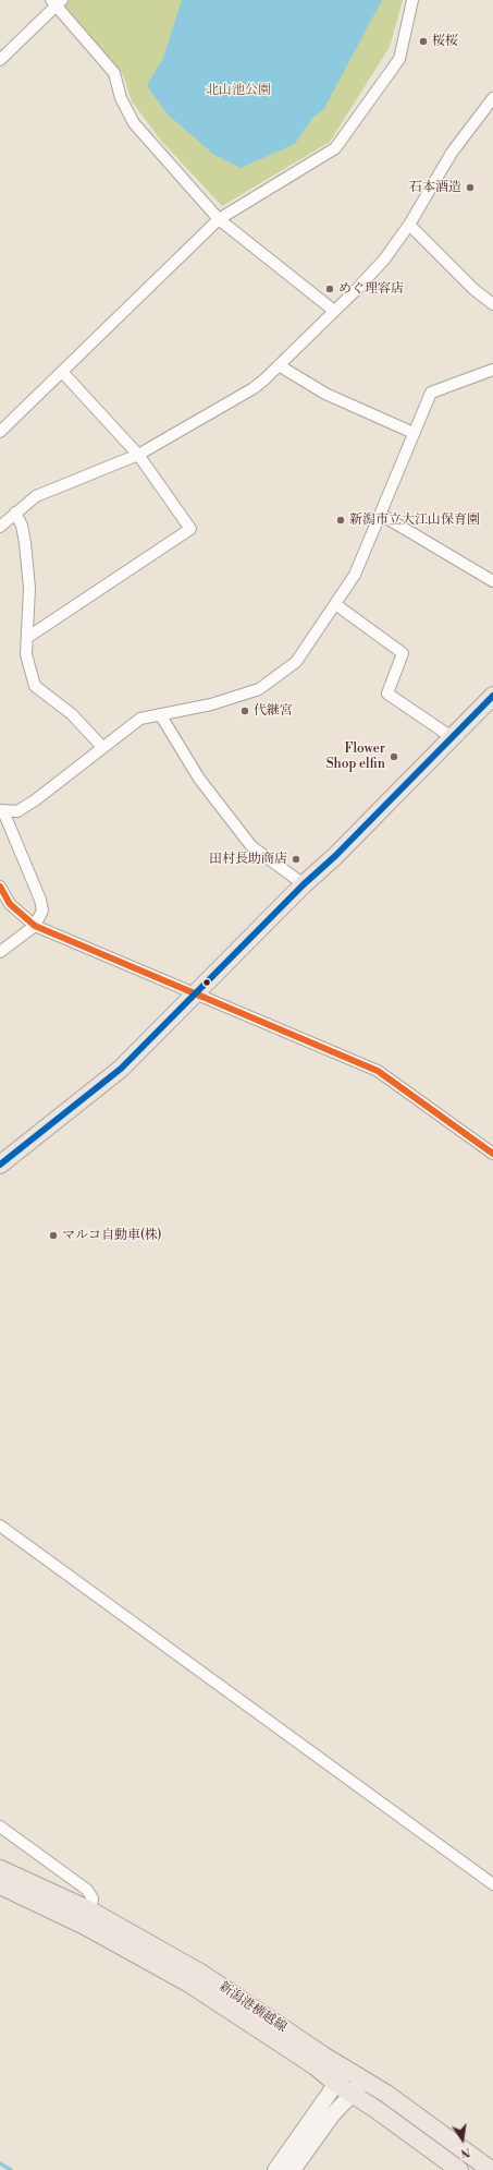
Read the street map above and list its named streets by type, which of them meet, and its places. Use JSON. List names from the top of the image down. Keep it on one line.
{"streets":{"main road":["新潟港横越線"]},"parks":["北山池公園"],"places":["桜桜","石本酒造","めぐ理容店","新潟市立大江山保育園","代継宮","Flower Shop elfin","田村長助商店","マルコ自動車(株)"],"north":"bottom"}
